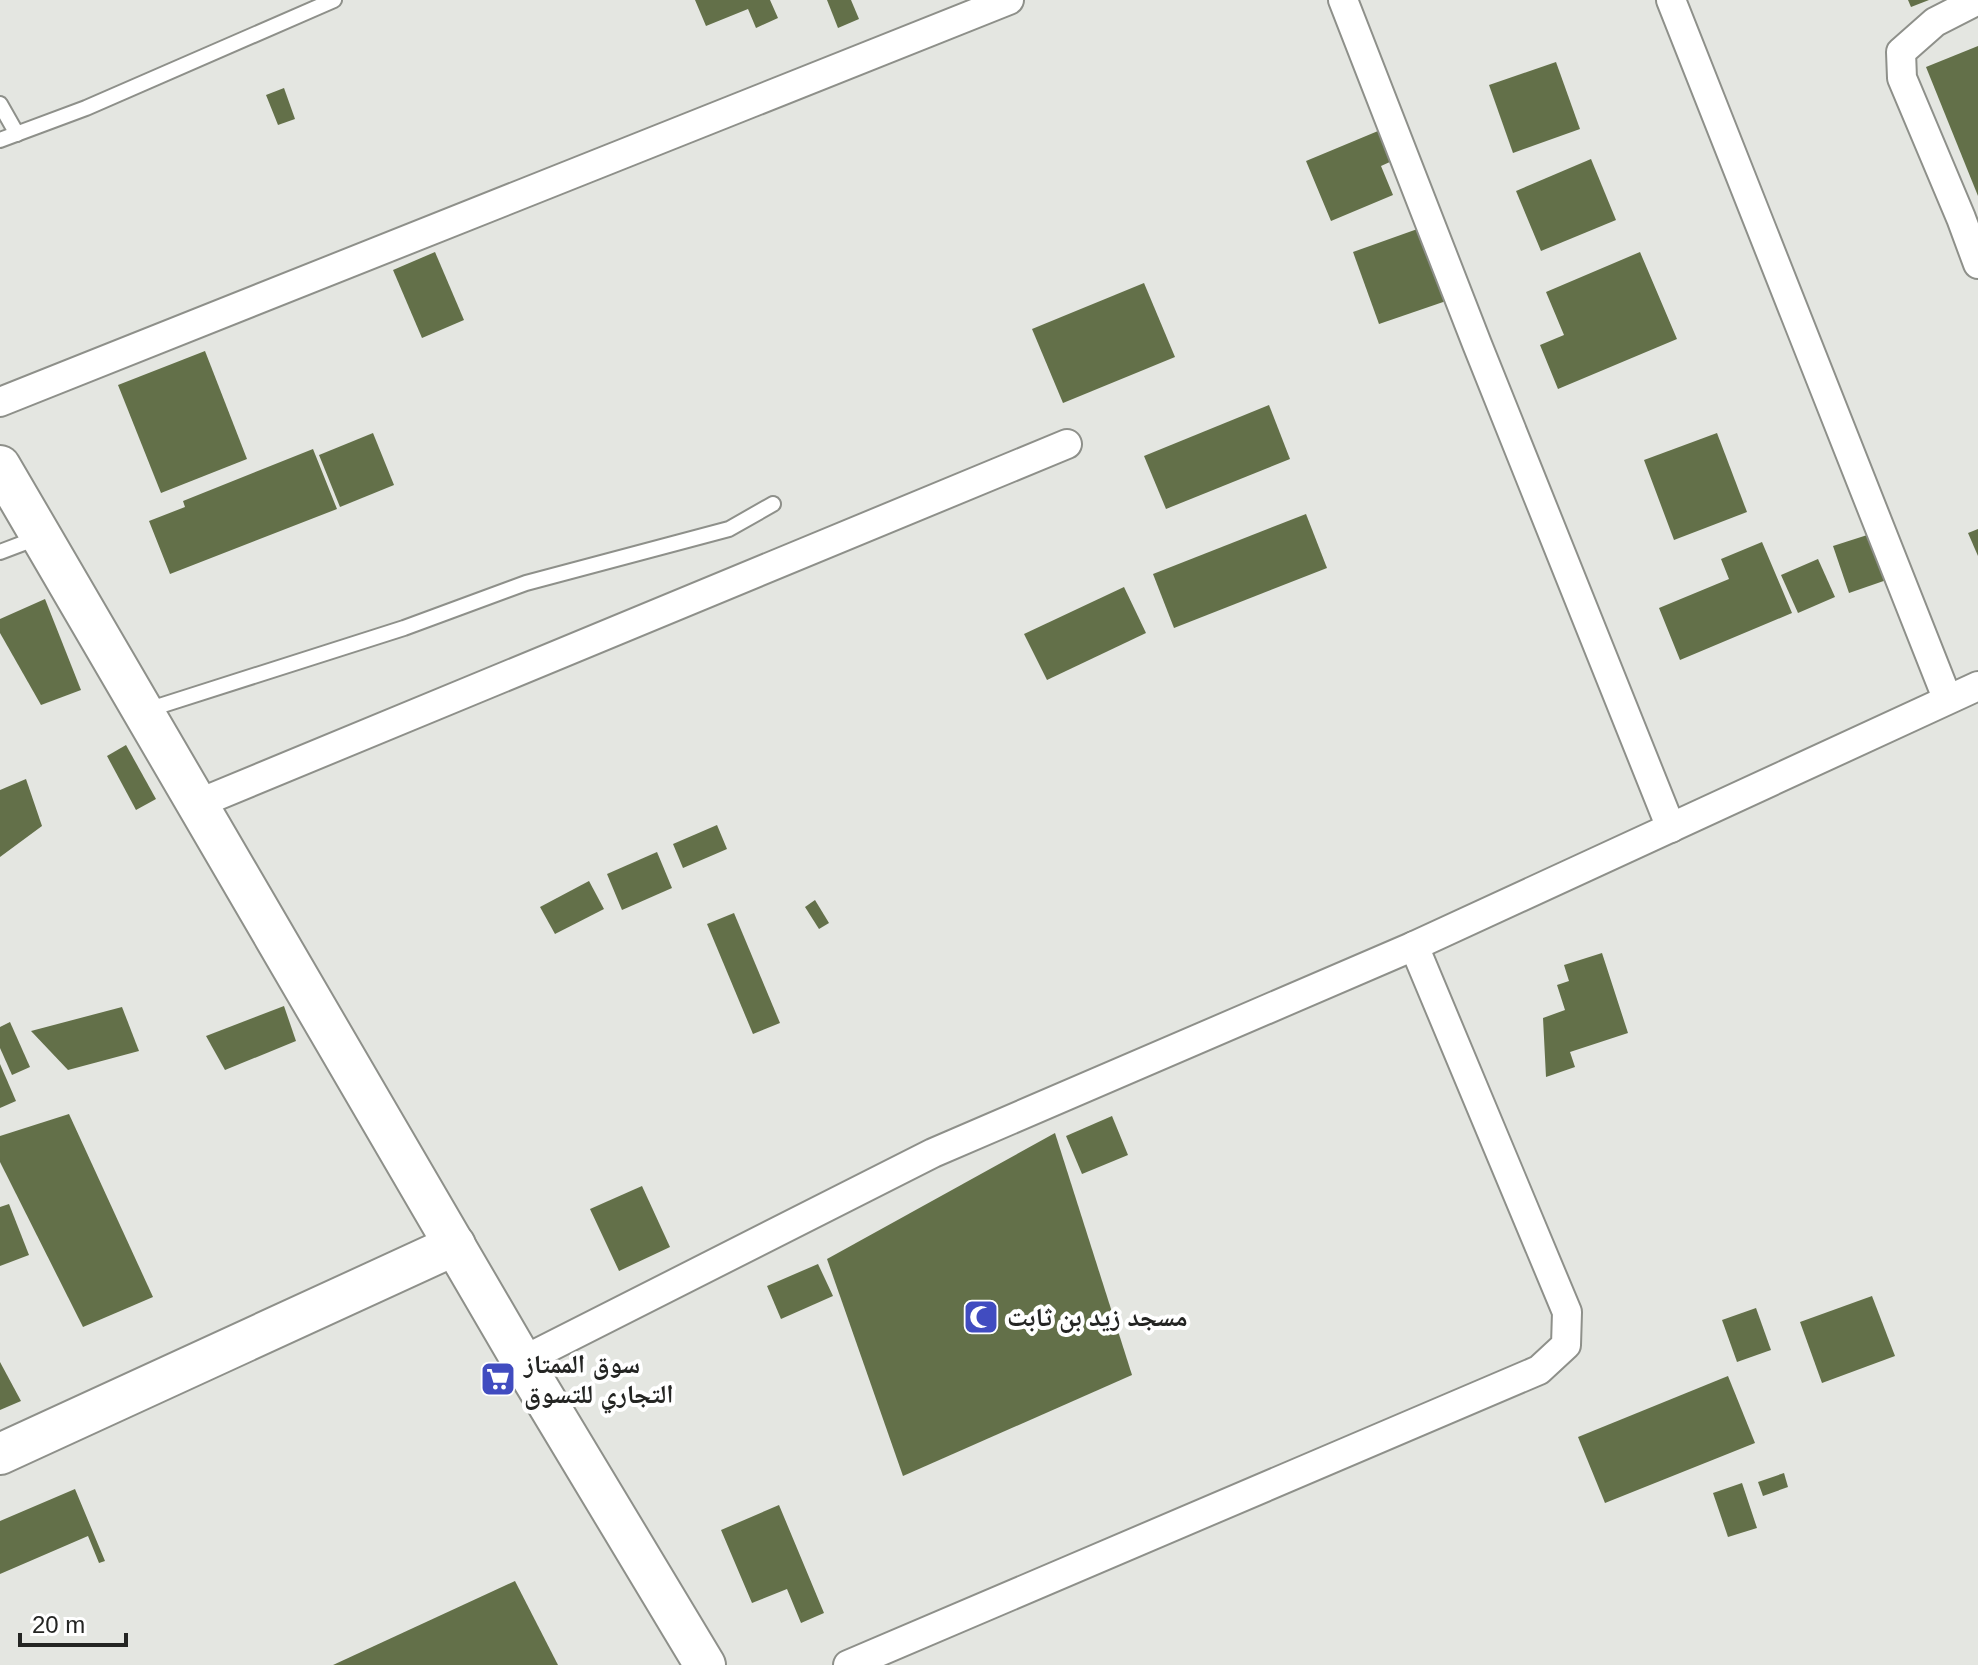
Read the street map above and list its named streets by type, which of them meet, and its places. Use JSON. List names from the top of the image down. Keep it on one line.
{"places":{"mosque":["مسجد زيد بن ثابت"],"supermarket":["سوق الممتاز التجاري للتسوق"]},"scale_bar":"20 m"}
